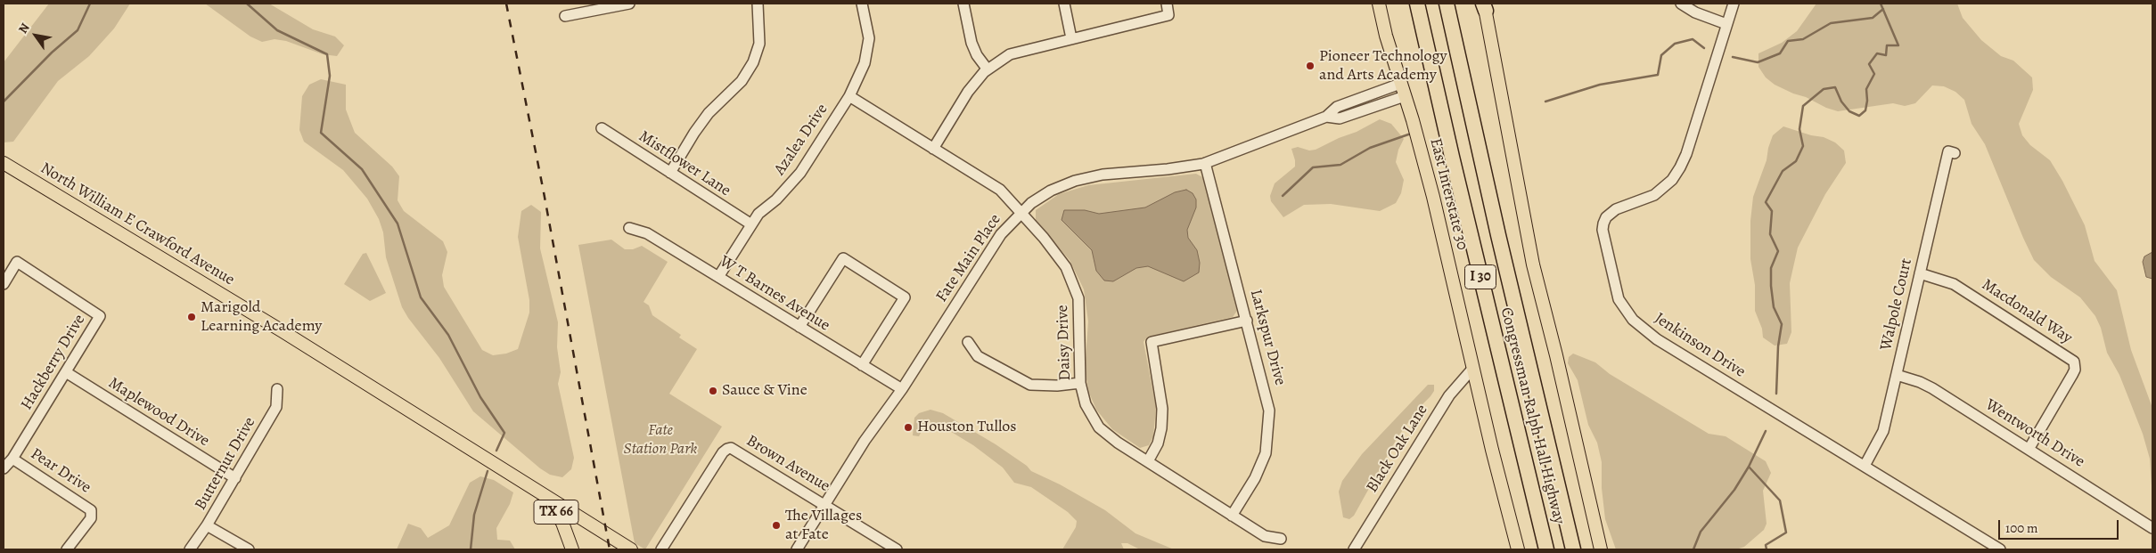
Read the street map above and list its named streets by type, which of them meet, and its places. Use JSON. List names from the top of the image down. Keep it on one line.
{"streets":{"highway":["I 30","Congressman Ralph Hall Highway"],"main road":["East Interstate 30","North William E Crawford Avenue","TX 66"],"street":["Azalea Drive","Mistflower Lane","Fate Main Place","W T Barnes Avenue","Walpole Court","Macdonald Way","Larkspur Drive","Daisy Drive","Jenkinson Drive","Hackberry Drive","Maplewood Drive","Wentworth Drive","Black Oak Lane","Butternut Drive","Brown Avenue","Pear Drive"]},"crossings":[["Azalea Drive","Mistflower Lane"],["Azalea Drive","W T Barnes Avenue"],["Azalea Drive","Daisy Drive"],["East Interstate 30","Fate Main Place"],["East Interstate 30","Black Oak Lane"],["North William E Crawford Avenue","TX 66"],["Fate Main Place","W T Barnes Avenue"],["Fate Main Place","Larkspur Drive"],["Fate Main Place","Daisy Drive"],["Fate Main Place","Brown Avenue"],["Walpole Court","Macdonald Way"],["Walpole Court","Jenkinson Drive"],["Walpole Court","Wentworth Drive"],["Macdonald Way","Wentworth Drive"],["Larkspur Drive","Daisy Drive"],["Hackberry Drive","Maplewood Drive"],["Hackberry Drive","Pear Drive"],["Maplewood Drive","Butternut Drive"]],"parks":["Fate Station Park"],"places":["Pioneer Technology and Arts Academy","Marigold Learning Academy","Sauce & Vine","Houston Tullos","The Villages at Fate"],"scale_bar":"100 m","north":"top left"}
